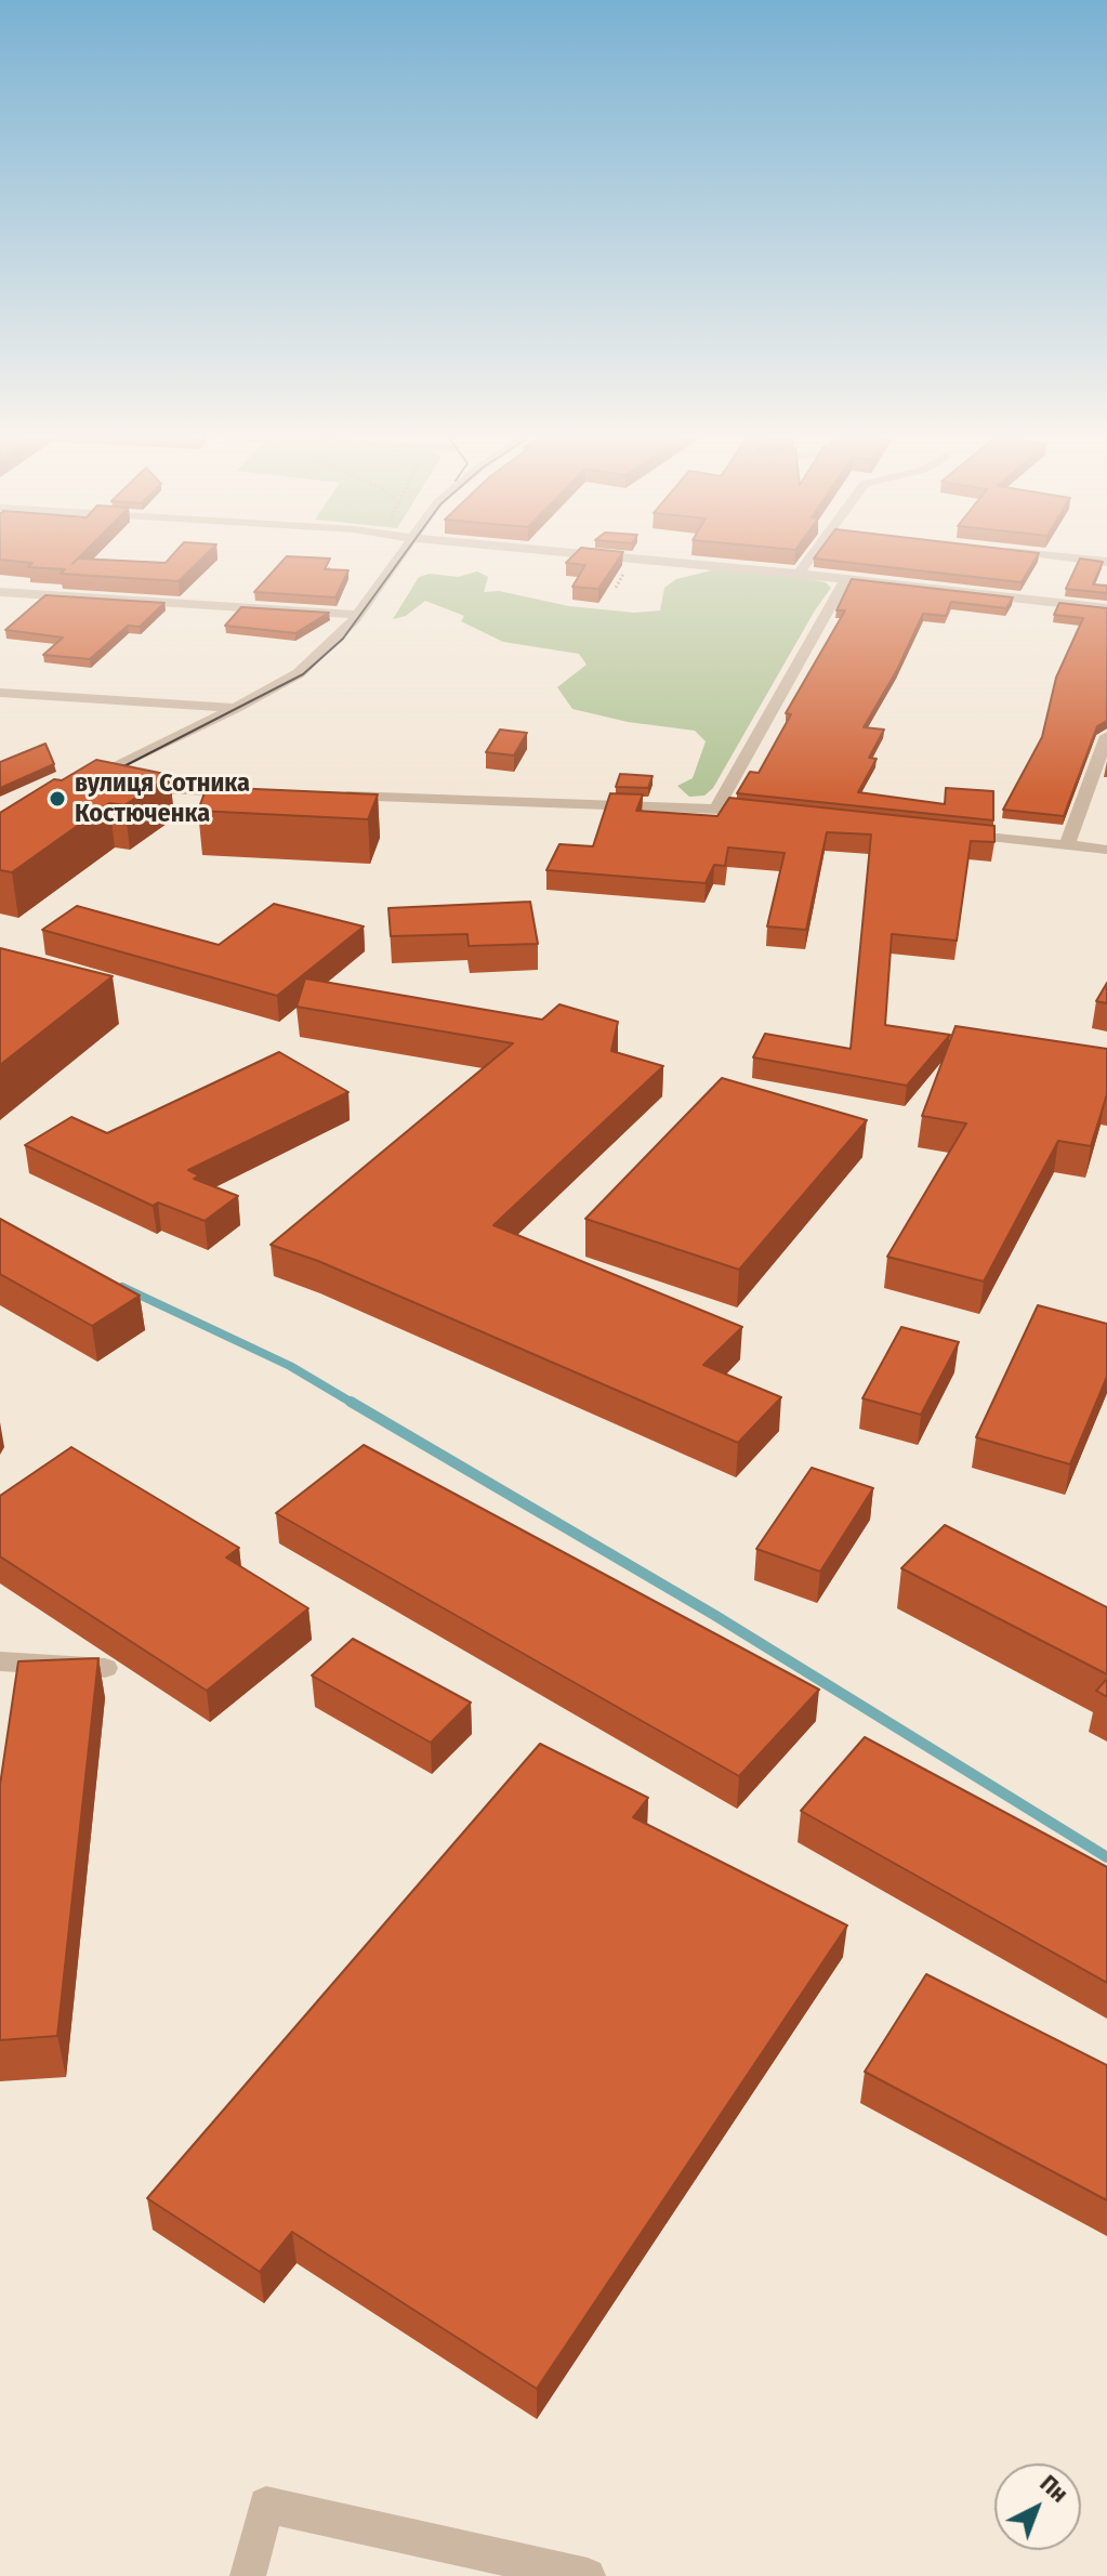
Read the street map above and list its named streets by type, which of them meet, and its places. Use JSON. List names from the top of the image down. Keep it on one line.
{"places":["вулиця Сотника Костюченка"],"north":"top right"}
